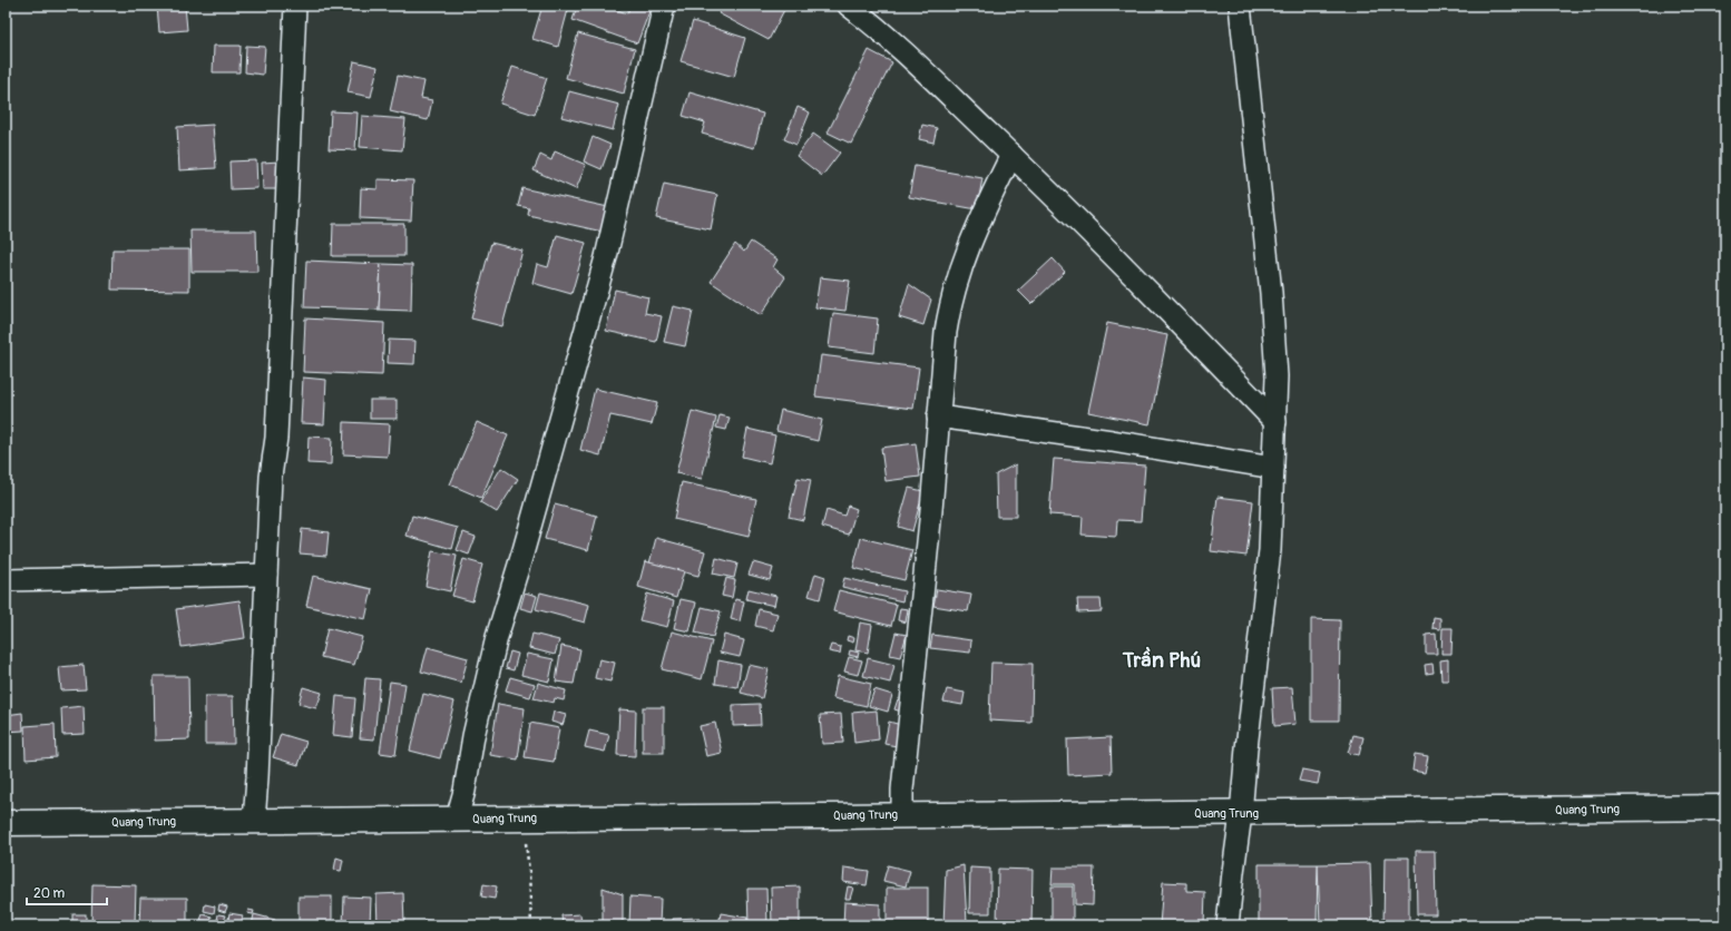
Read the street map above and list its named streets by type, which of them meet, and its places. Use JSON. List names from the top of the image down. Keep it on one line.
{"streets":{"main road":["Quang Trung"]},"districts":["Trần Phú"],"scale_bar":"20 m"}
